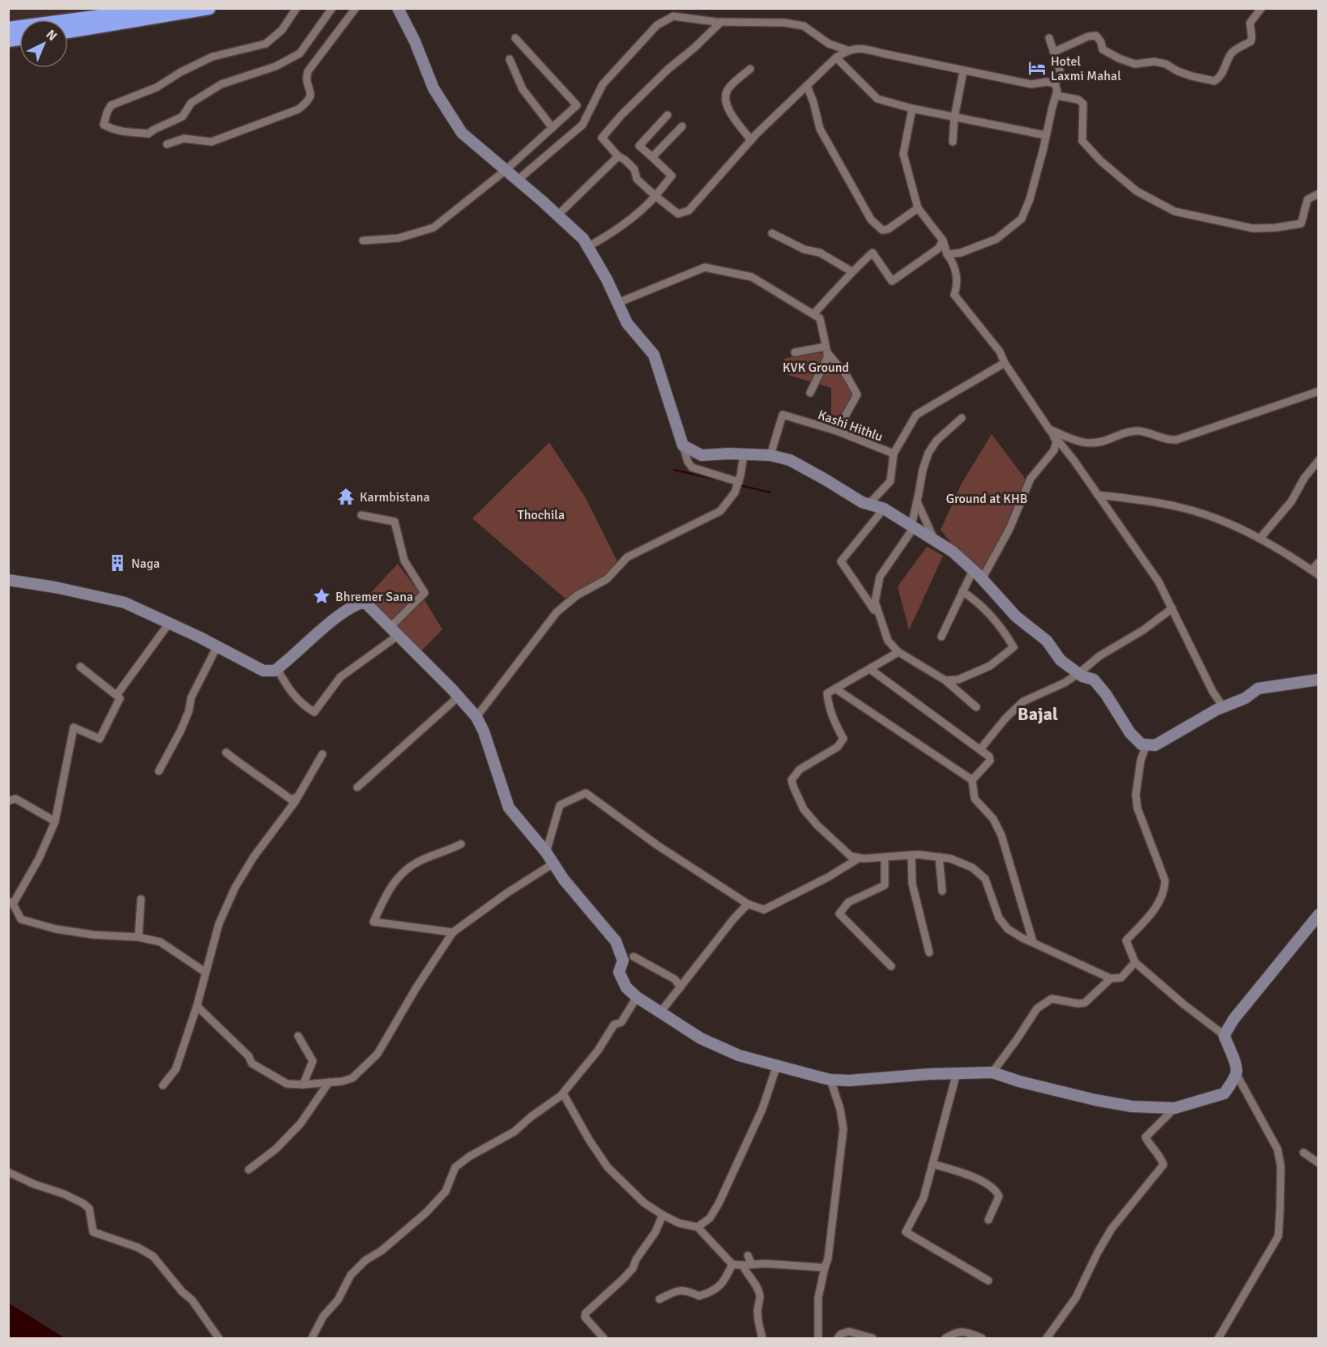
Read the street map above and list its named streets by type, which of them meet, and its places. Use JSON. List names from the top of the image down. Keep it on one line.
{"streets":{"street":["Kashi Hithlu"]},"districts":["Bajal"],"parks":["KVK Ground","Ground at KHB","Thochila"],"places":{"hotel":["Hotel Laxmi Mahal"],"temple":["Karmbistana"],"building":["Naga"],"place":["Bhremer Sana"]},"north":"top right"}
